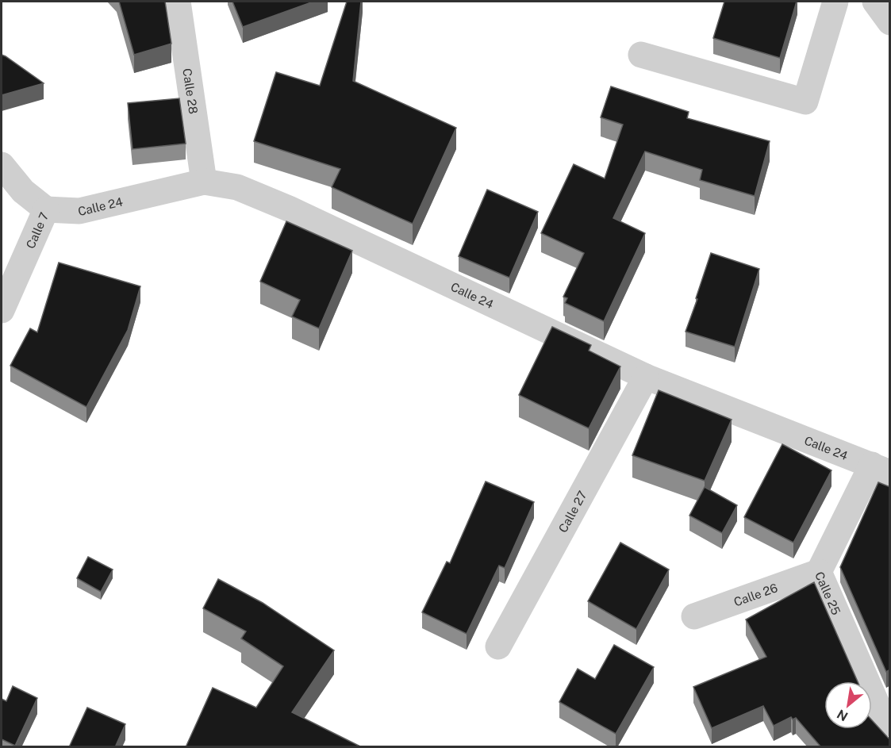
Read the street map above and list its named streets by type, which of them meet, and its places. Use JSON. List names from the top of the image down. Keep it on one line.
{"streets":{"street":["Calle 28","Calle 24","Calle 7","Calle 27","Calle 25","Calle 26"]},"crossings":[["Calle 28","Calle 24"],["Calle 24","Calle 7"],["Calle 24","Calle 27"],["Calle 24","Calle 25"],["Calle 25","Calle 26"]],"north":"bottom left"}
